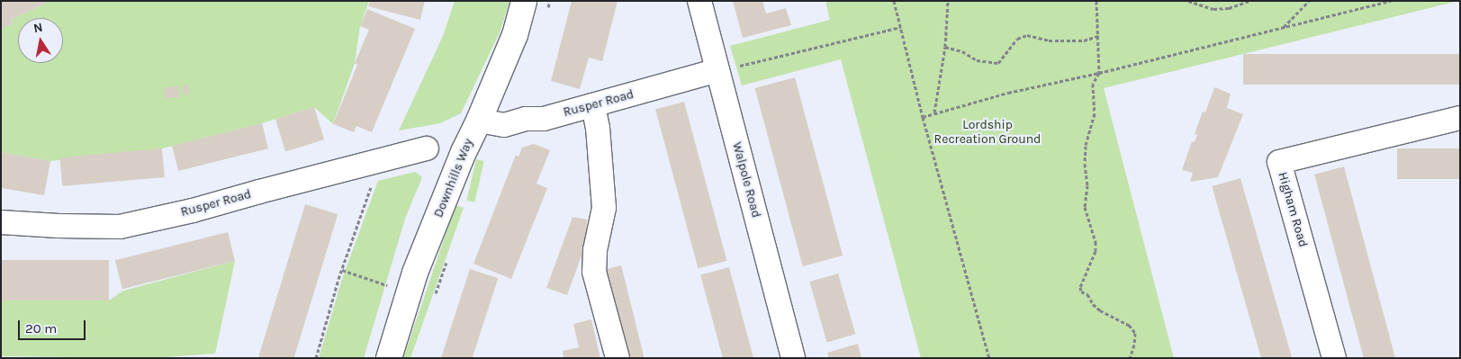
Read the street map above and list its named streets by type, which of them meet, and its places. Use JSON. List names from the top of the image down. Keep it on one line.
{"streets":{"main road":["Downhills Way"],"street":["Rusper Road","Walpole Road","Higham Road"]},"crossings":[["Rusper Road","Downhills Way"],["Rusper Road","Walpole Road"]],"parks":["Lordship Recreation Ground"],"scale_bar":"20 m","north":"top"}
